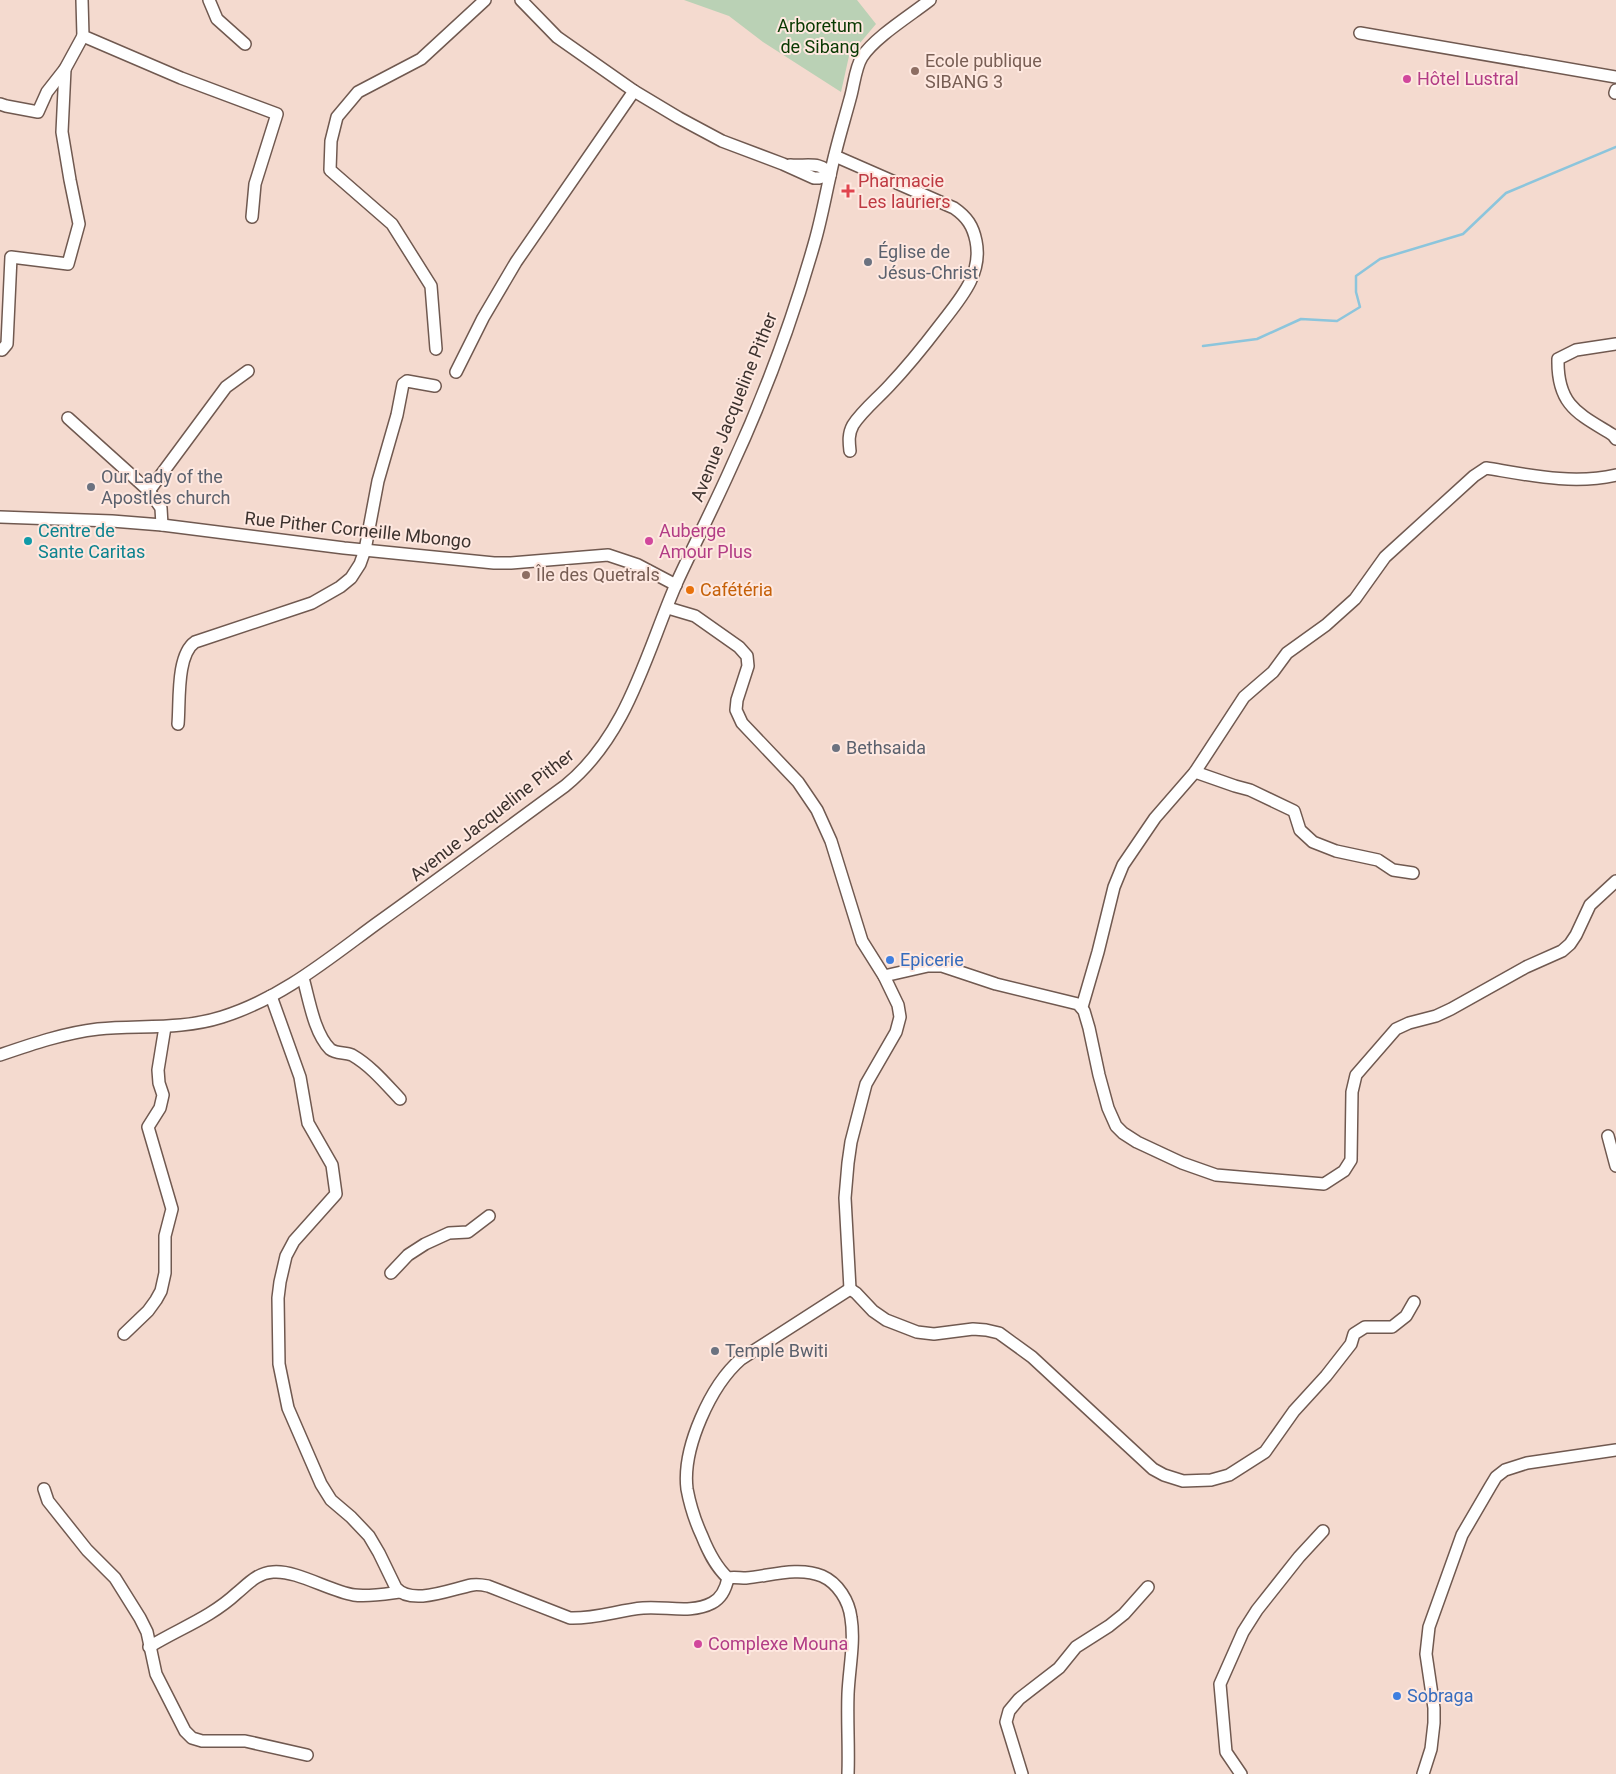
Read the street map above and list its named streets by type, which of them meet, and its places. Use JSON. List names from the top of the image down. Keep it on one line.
{"streets":{"street":["Avenue Jacqueline Pither","Rue Pither Corneille Mbongo"]},"crossings":[["Avenue Jacqueline Pither","Rue Pither Corneille Mbongo"]],"parks":["Arboretum de Sibang"],"places":{"other":["Ecole publique SIBANG 3","Hôtel Lustral","Église de Jésus-Christ","Our Lady of the Apostles church","Centre de Sante Caritas","Auberge Amour Plus","Île des Quetrals","Cafétéria","Bethsaida","Epicerie","Temple Bwiti","Complexe Mouna","Sobraga"],"health":["Pharmacie Les lauriers"]}}
